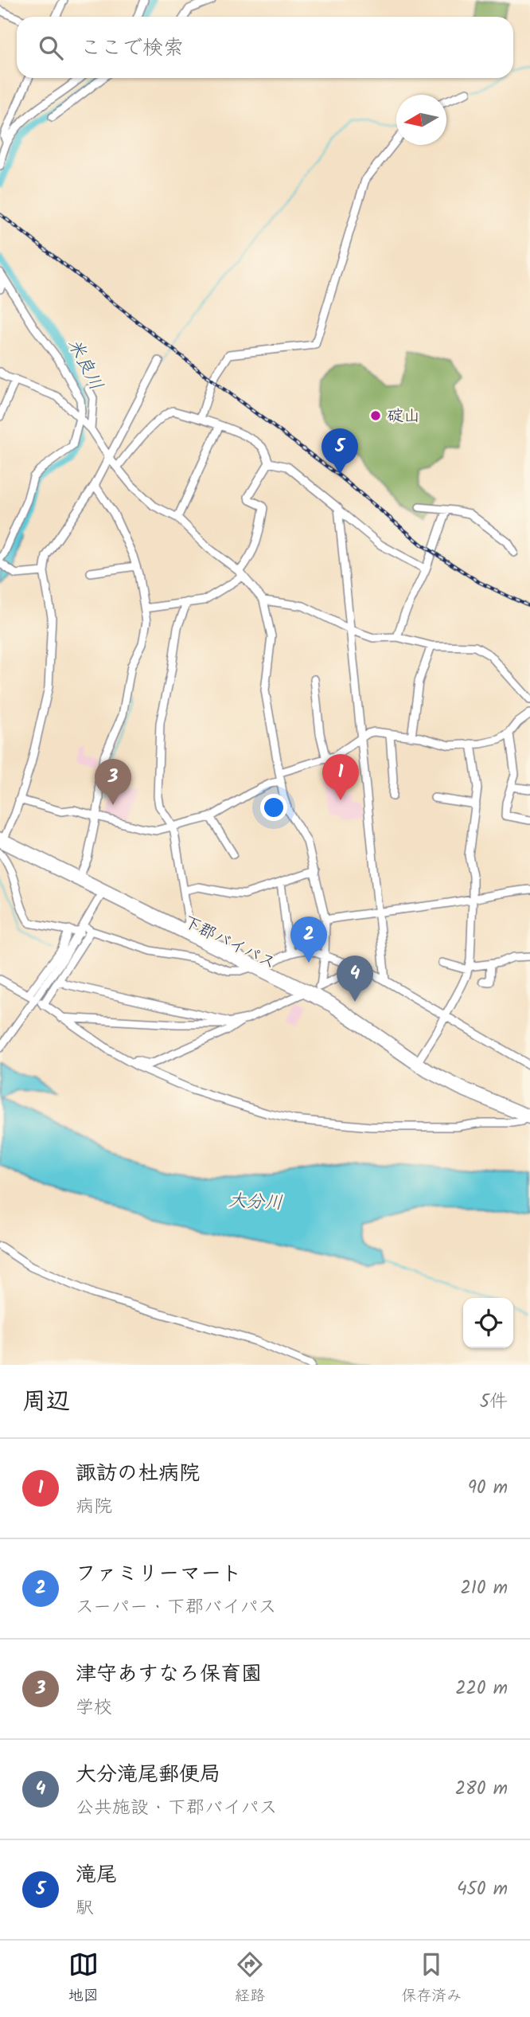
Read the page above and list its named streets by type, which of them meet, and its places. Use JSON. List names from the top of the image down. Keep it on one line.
{"streets":{"street":["下郡バイパス"]},"water":["米良川","大分川"],"places":["碇山"],"north":"left","page":{"search":"ここで検索","pins":["5","1","3","2","4"],"heading":["周辺","5件"],"list":[{"mark":"1","name":"諏訪の杜病院","note":"病院","value":"90 m"},{"mark":"2","name":"ファミリーマート","note":"スーパー · 下郡バイパス","value":"210 m"},{"mark":"3","name":"津守あすなろ保育園","note":"学校","value":"220 m"},{"mark":"4","name":"大分滝尾郵便局","note":"公共施設 · 下郡バイパス","value":"280 m"},{"mark":"5","name":"滝尾","note":"駅","value":"450 m"}],"nav":["地図","経路","保存済み"]}}
